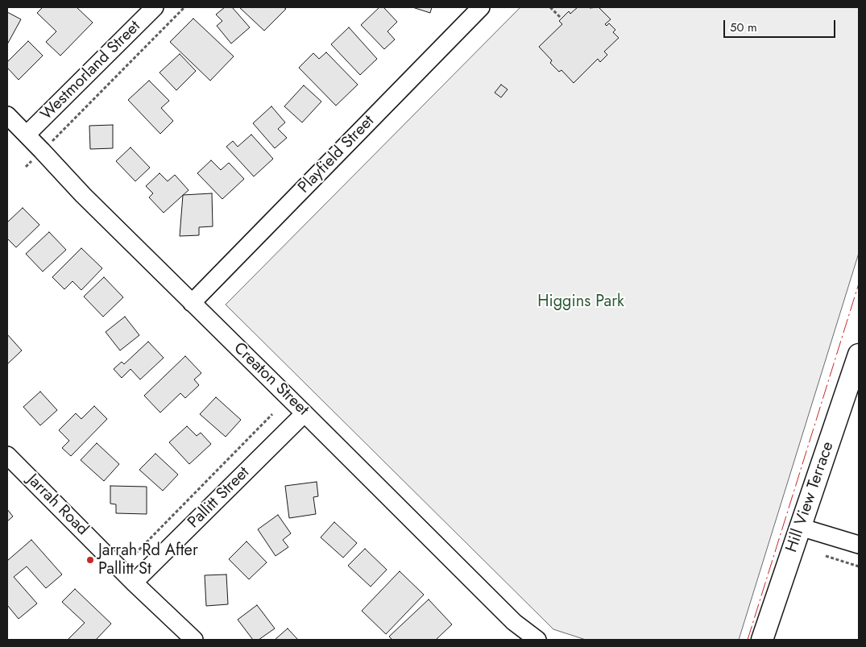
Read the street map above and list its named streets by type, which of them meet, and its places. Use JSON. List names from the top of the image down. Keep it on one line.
{"streets":{"main road":["Hill View Terrace"],"street":["Westmorland Street","Playfield Street","Creaton Street","Pallitt Street","Jarrah Road"]},"crossings":[["Westmorland Street","Creaton Street"],["Playfield Street","Creaton Street"],["Creaton Street","Pallitt Street"],["Pallitt Street","Jarrah Road"]],"parks":["Higgins Park"],"places":["Jarrah Rd After Pallitt St"],"scale_bar":"50 m"}
